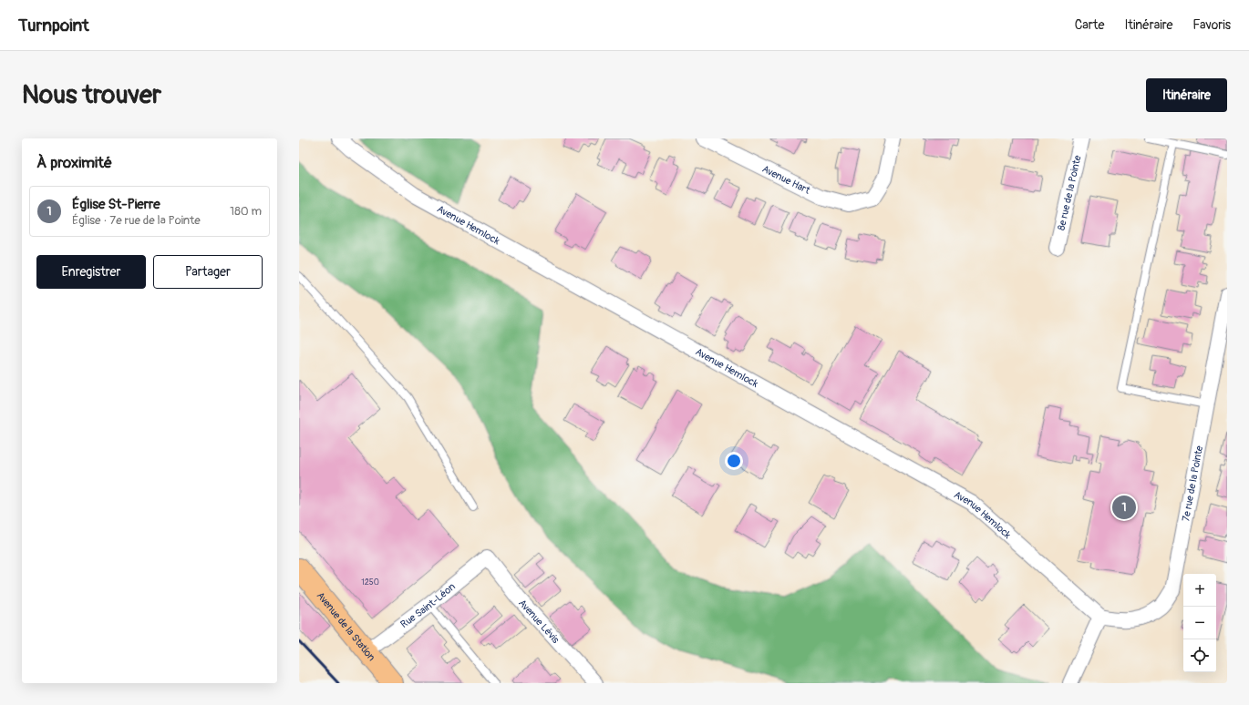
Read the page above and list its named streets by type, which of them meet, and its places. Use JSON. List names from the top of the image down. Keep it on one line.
{"streets":{"main road":["Avenue de la Station"],"street":["Avenue Hart","8e rue de la Pointe","Avenue Hemlock","7e rue de la Pointe","Rue Saint-Léon","Avenue Lévis"]},"crossings":[["Avenue Hemlock","7e rue de la Pointe"],["Rue Saint-Léon","Avenue Lévis"],["Rue Saint-Léon","Avenue de la Station"]],"house_numbers":["1250"],"page":{"header":"Turnpoint","nav":["Carte","Itinéraire","Favoris"],"buttons":["Itinéraire",["Enregistrer","Partager"]],"title":"Nous trouver","heading":"À proximité","list":[{"mark":"1","name":"Église St-Pierre","note":"Église · 7e rue de la Pointe","value":"180 m"}],"pins":"1","map_buttons":["+","−"]}}
